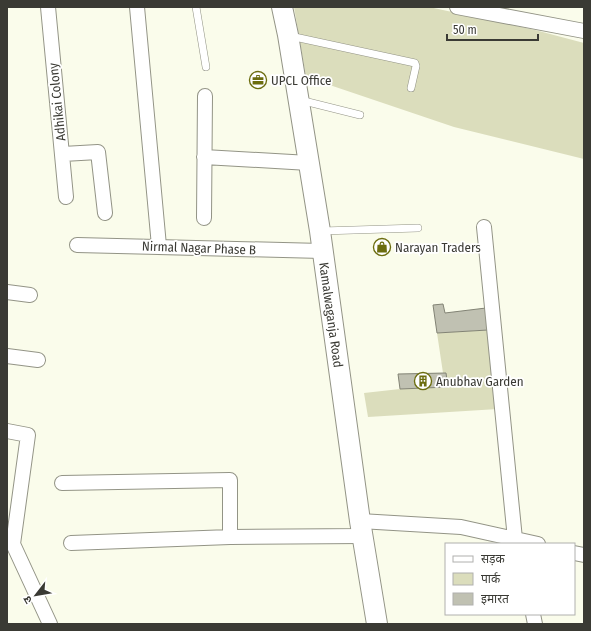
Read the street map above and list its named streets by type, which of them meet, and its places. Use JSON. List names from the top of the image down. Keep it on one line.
{"streets":{"main road":["Kamalwaganja Road"],"street":["Adhikai Colony","Nirmal Nagar Phase B"]},"crossings":[["Nirmal Nagar Phase B","Kamalwaganja Road"]],"places":{"office":["UPCL Office"],"shop":["Narayan Traders"],"building":["Anubhav Garden"]},"legend":["सड़क","पार्क","इमारत"],"scale_bar":"50 m","north":"bottom left"}
